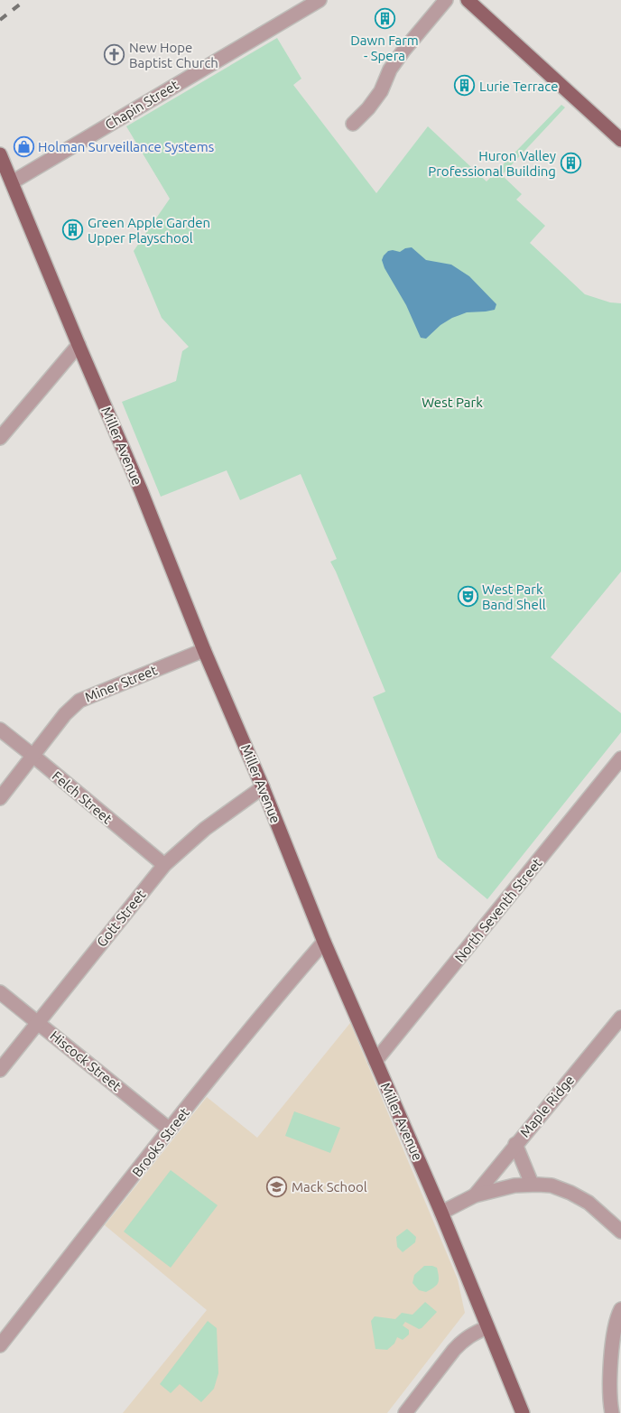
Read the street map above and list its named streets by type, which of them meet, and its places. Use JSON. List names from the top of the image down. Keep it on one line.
{"streets":{"main road":["Miller Avenue"],"street":["Chapin Street","Miner Street","Felch Street","North Seventh Street","Gott Street","Hiscock Street","Maple Ridge","Brooks Street"]},"crossings":[["Chapin Street","Miller Avenue"],["Miller Avenue","Miner Street"],["Miller Avenue","North Seventh Street"],["Miller Avenue","Gott Street"],["Miller Avenue","Brooks Street"],["Miner Street","Felch Street"],["Felch Street","Gott Street"],["Gott Street","Hiscock Street"],["Hiscock Street","Brooks Street"]],"parks":["West Park"],"places":{"building":["Dawn Farm - Spera","Lurie Terrace","Huron Valley Professional Building","Green Apple Garden Upper Playschool"],"church":["New Hope Baptist Church"],"shop":["Holman Surveillance Systems"],"theatre":["West Park Band Shell"],"school or university":["Mack School"]}}
